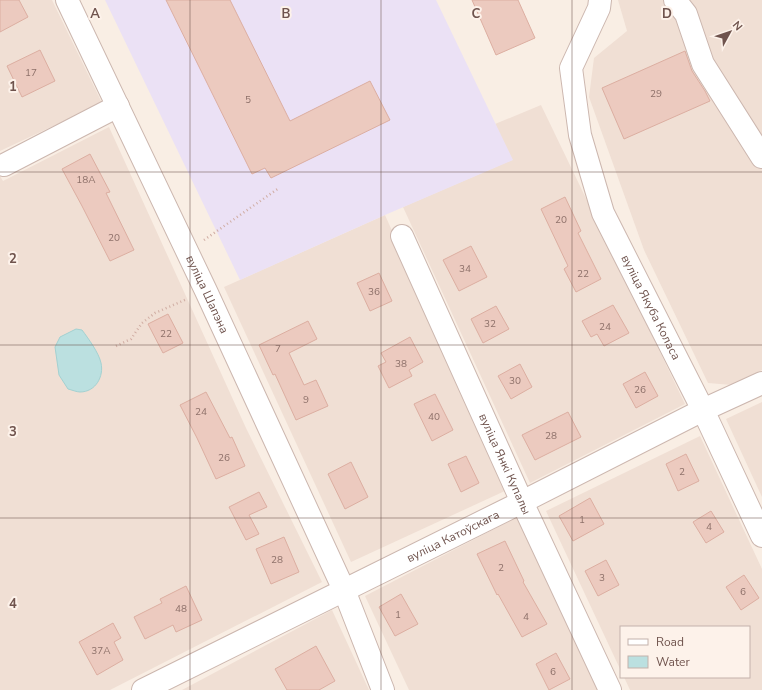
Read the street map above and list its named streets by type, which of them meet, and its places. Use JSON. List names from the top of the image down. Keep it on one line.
{"streets":{"street":["вуліца Шапэна","вуліца Якуба Коласа","вуліца Янкі Купалы","вуліца Катоўскага"]},"crossings":[["вуліца Шапэна","вуліца Катоўскага"],["вуліца Якуба Коласа","вуліца Катоўскага"],["вуліца Янкі Купалы","вуліца Катоўскага"]],"house_numbers":["17","29","5","18А","20","20","34","22","36","32","24","22","7","38","30","26","9","24","40","28","26","2","1","4","28","2","3","6","48","1","4","37А","6"],"legend":["Road","Water"],"north":"top right","grid":{"columns":["A","B","C","D"],"rows":["1","2","3","4"]}}
